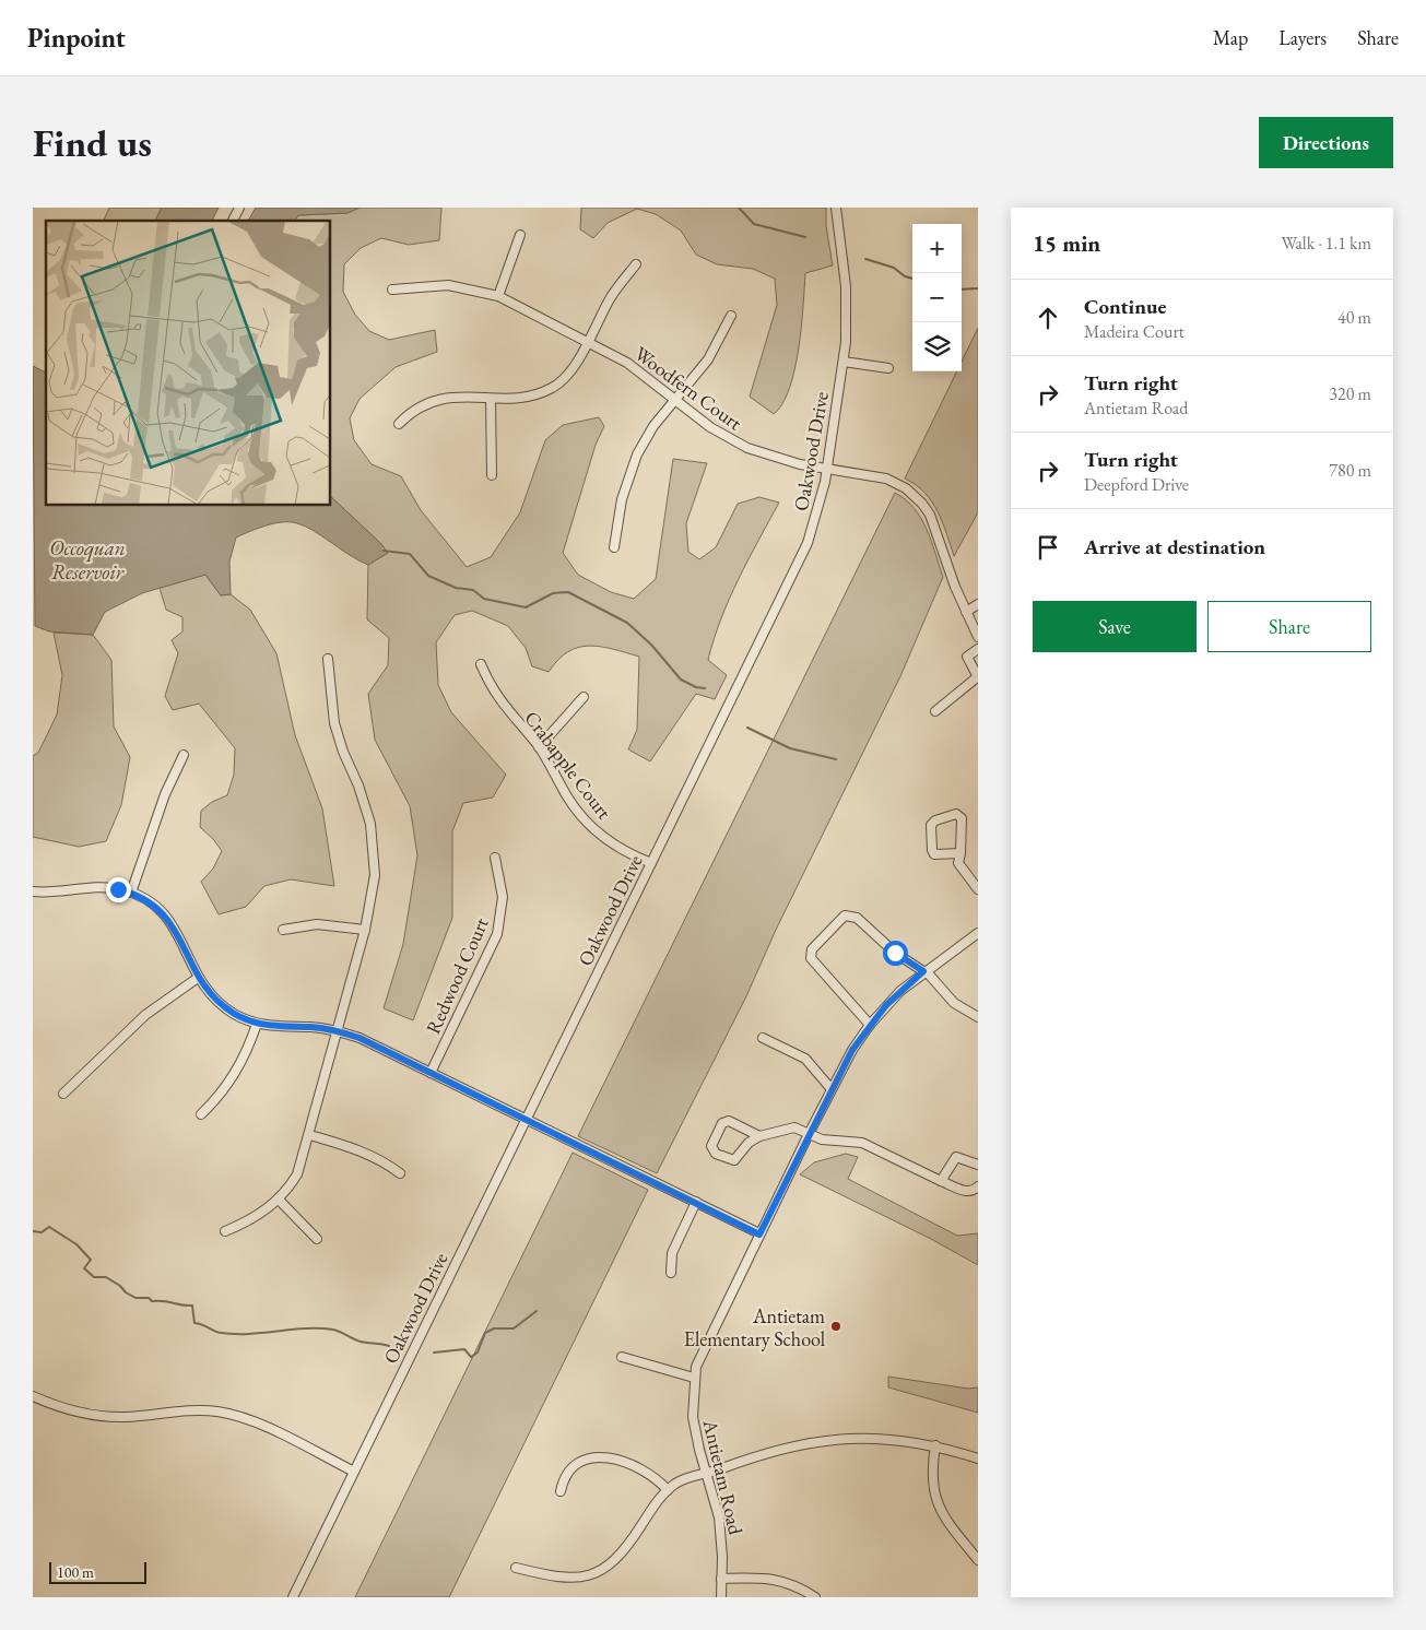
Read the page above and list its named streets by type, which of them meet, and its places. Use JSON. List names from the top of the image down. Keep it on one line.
{"streets":{"street":["Woodfern Court","Oakwood Drive","Crabapple Court","Redwood Court","Antietam Road"]},"crossings":[["Woodfern Court","Oakwood Drive"],["Oakwood Drive","Crabapple Court"]],"water":["Occoquan Reservoir"],"places":["Antietam Elementary School"],"scale_bar":"100 m","page":{"header":"Pinpoint","nav":["Map","Layers","Share"],"buttons":["Directions",["Save","Share"]],"title":"Find us","heading":["15 min","Walk · 1.1 km"],"map_buttons":["+","−"],"list":[["Continue","Madeira Court","40 m"],["Turn right","Antietam Road","320 m"],["Turn right","Deepford Drive","780 m"],"Arrive at destination"],"scale":"100 m"}}
